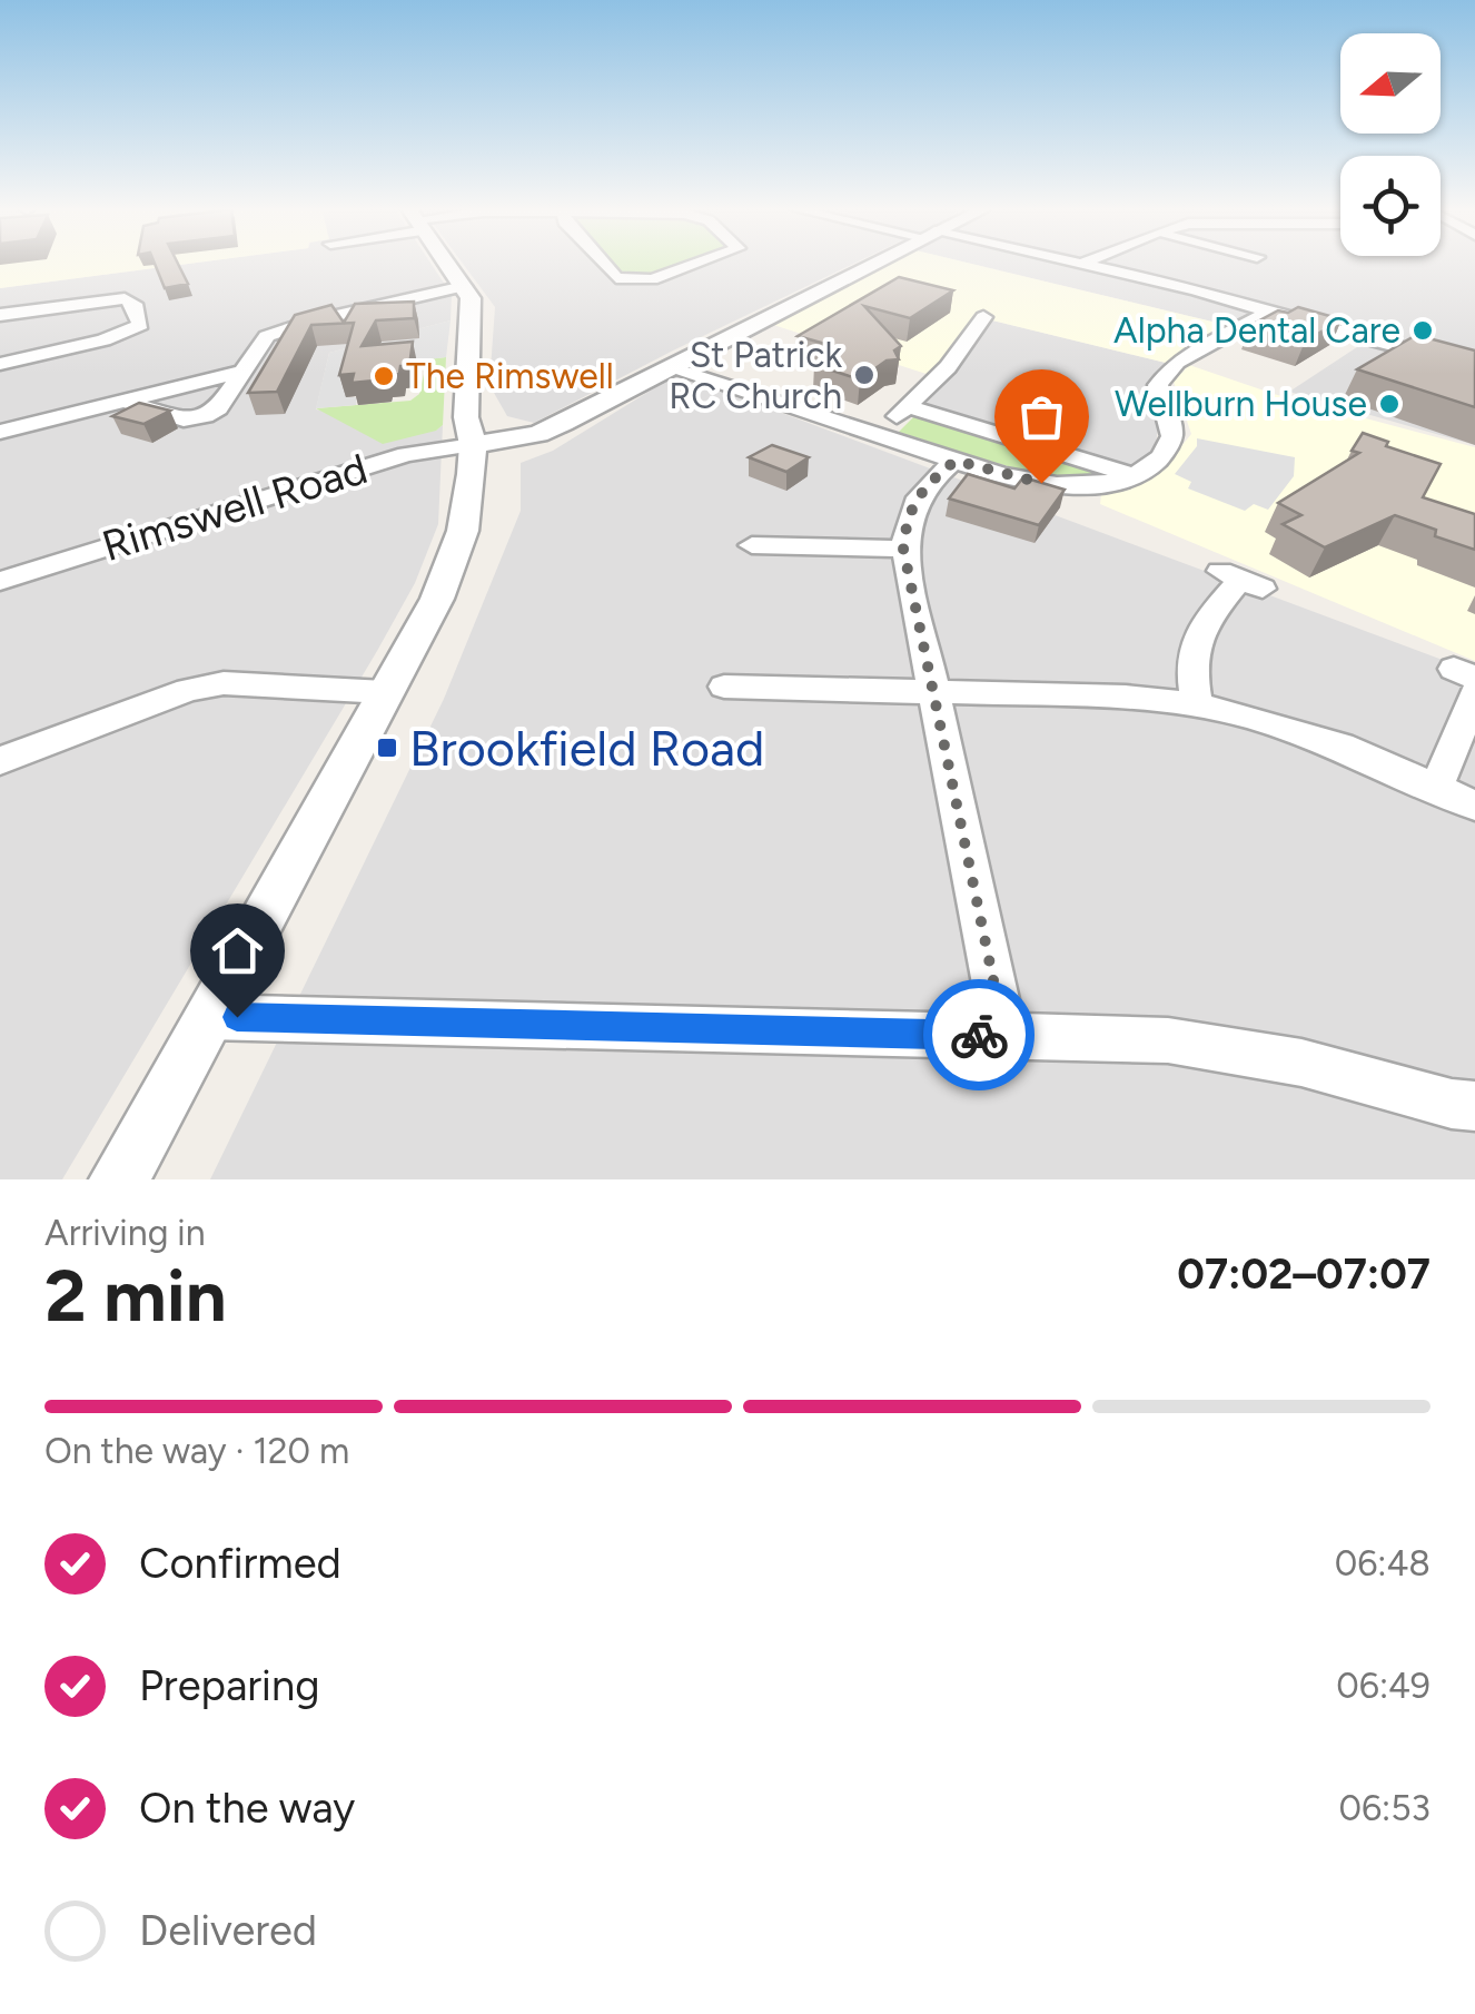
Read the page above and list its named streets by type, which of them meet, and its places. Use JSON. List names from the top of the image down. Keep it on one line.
{"streets":{"street":["Rimswell Road"]},"places":{"other":["Alpha Dental Care","St Patrick RC Church","The Rimswell","Wellburn House"],"transit":["Brookfield Road"]},"north":"left","page":{"heading":["2 min","Arriving in","07:02–07:07"],"bar":"On the way · 120 m","list":[["Confirmed","06:48"],["Preparing","06:49"],["On the way","06:53"],"Delivered"]}}
